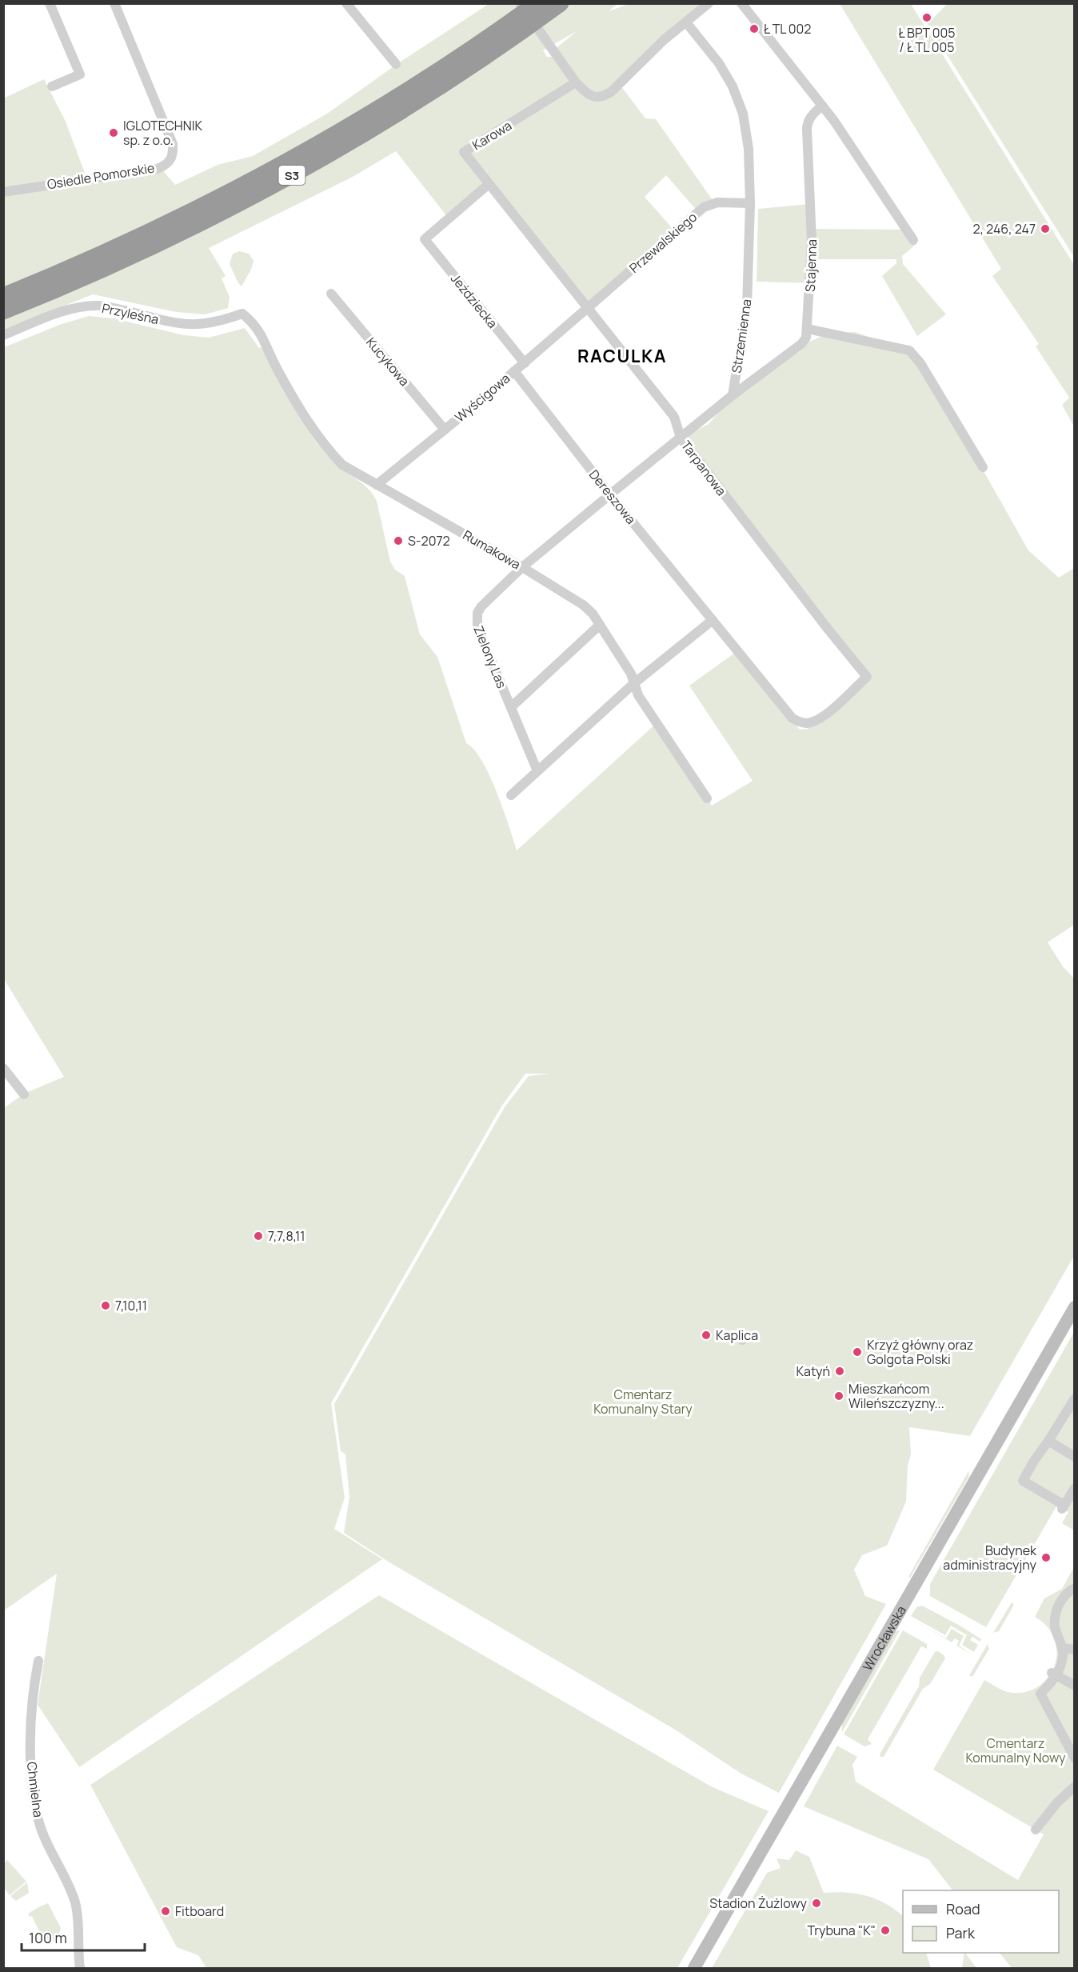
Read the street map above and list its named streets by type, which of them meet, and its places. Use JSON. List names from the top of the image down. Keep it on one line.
{"streets":{"highway":["S3"],"main road":["Wrocławska"],"street":["Karowa","Osiedle Pomorskie","Przewalskiego","Stajenna","Jeździecka","Przyleśna","Strzemienna","Kucykowa","Wyścigowa","Tarpanowa","Dereszowa","Rumakowa","Zielony Las","Chmielna"]},"crossings":[["Karowa","Jeździecka"],["Karowa","Tarpanowa"],["Przewalskiego","Strzemienna"],["Przewalskiego","Wyścigowa"],["Przewalskiego","Tarpanowa"],["Stajenna","Strzemienna"],["Jeździecka","Wyścigowa"],["Jeździecka","Tarpanowa"],["Przyleśna","Rumakowa"],["Kucykowa","Wyścigowa"],["Wyścigowa","Tarpanowa"],["Wyścigowa","Dereszowa"],["Wyścigowa","Rumakowa"],["Tarpanowa","Dereszowa"],["Rumakowa","Zielony Las"]],"districts":["RACULKA"],"parks":["Cmentarz Komunalny Stary","Cmentarz Komunalny Nowy"],"places":["Ł BPT 005 / Ł TL 005","Ł TL 002","IGLOTECHNIK sp. z o.o.","2, 246, 247","S-2072","7,7,8,11","7,10,11","Kaplica","Krzyż główny oraz Golgota Polski","Katyń","Mieszkańcom Wileńszczyzny...","Budynek administracyjny","Stadion Żużlowy","Fitboard","Trybuna \"K\""],"legend":["Road","Park"],"scale_bar":"100 m"}
